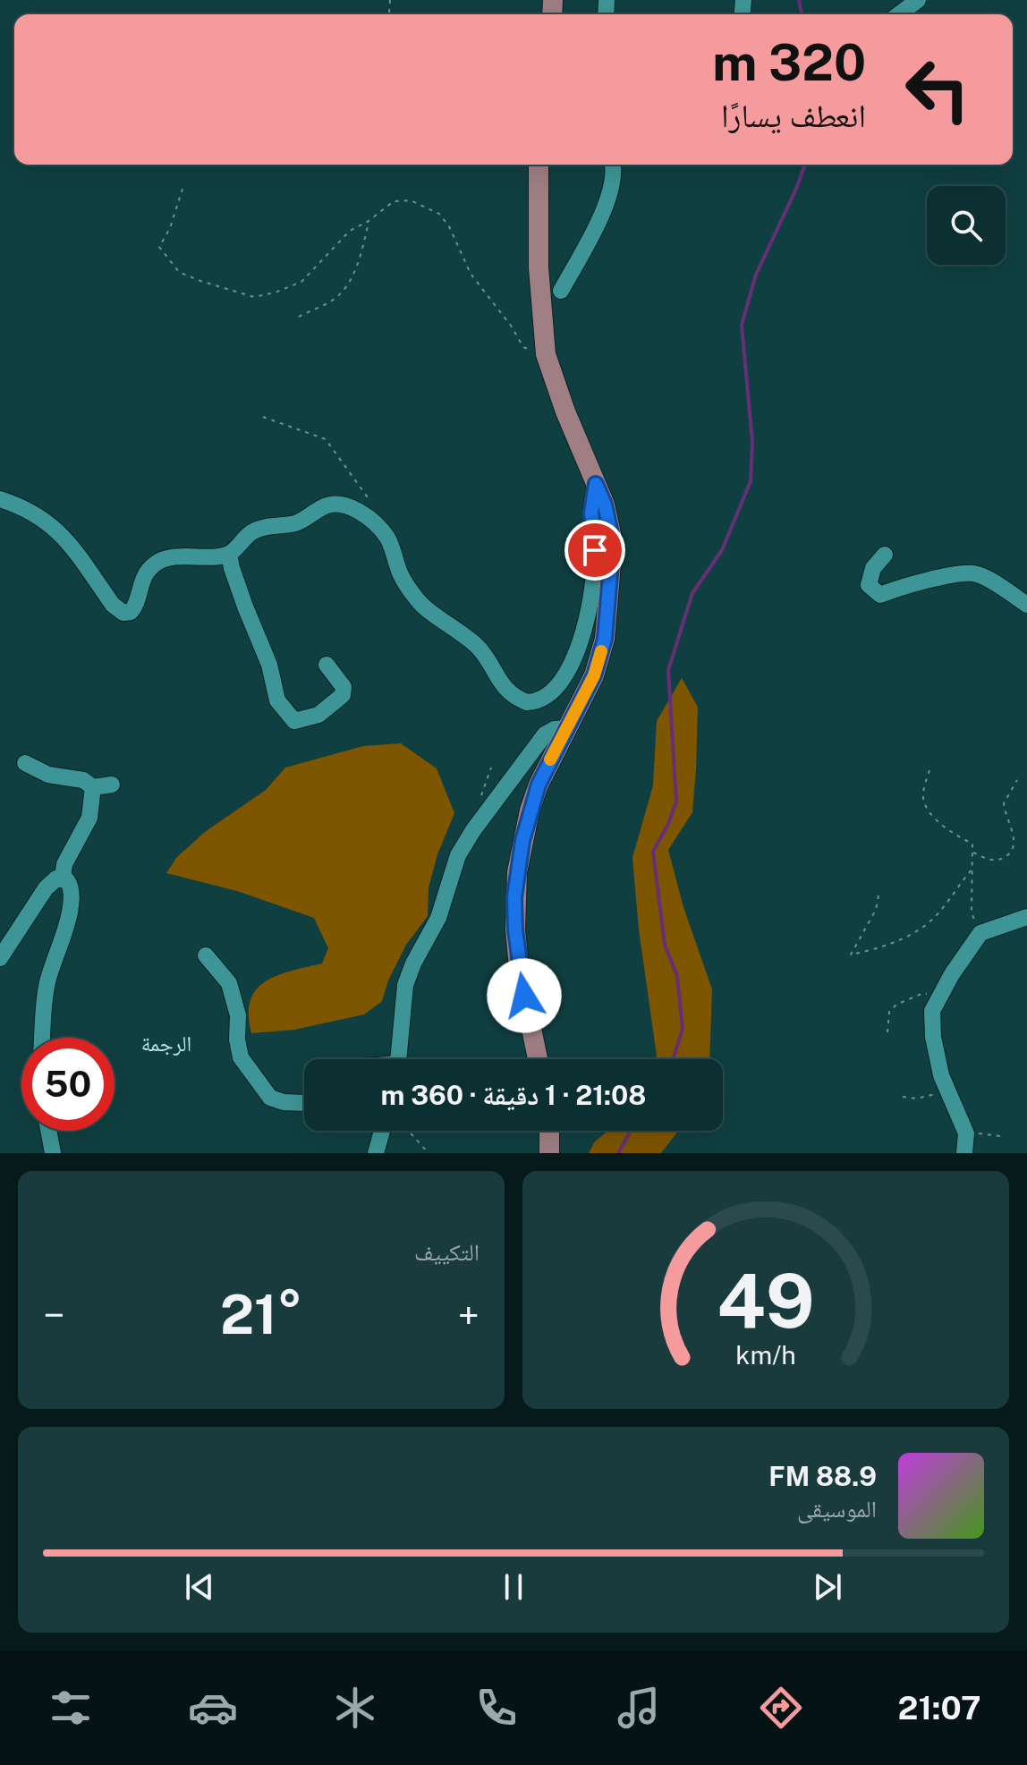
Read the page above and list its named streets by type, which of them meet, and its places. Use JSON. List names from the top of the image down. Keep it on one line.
{"districts":["الرجمة"],"page":{"turn":["320 m","انعطف يسارًا"],"limit":"50","trip":"21:08 · 1 دقيقة · 360 m","tile":"التكييف","heat":["−","21°","+"],"song":["88.9 FM","الموسيقى"],"tabs":"21:07","gauge":["49","km/h"]}}
